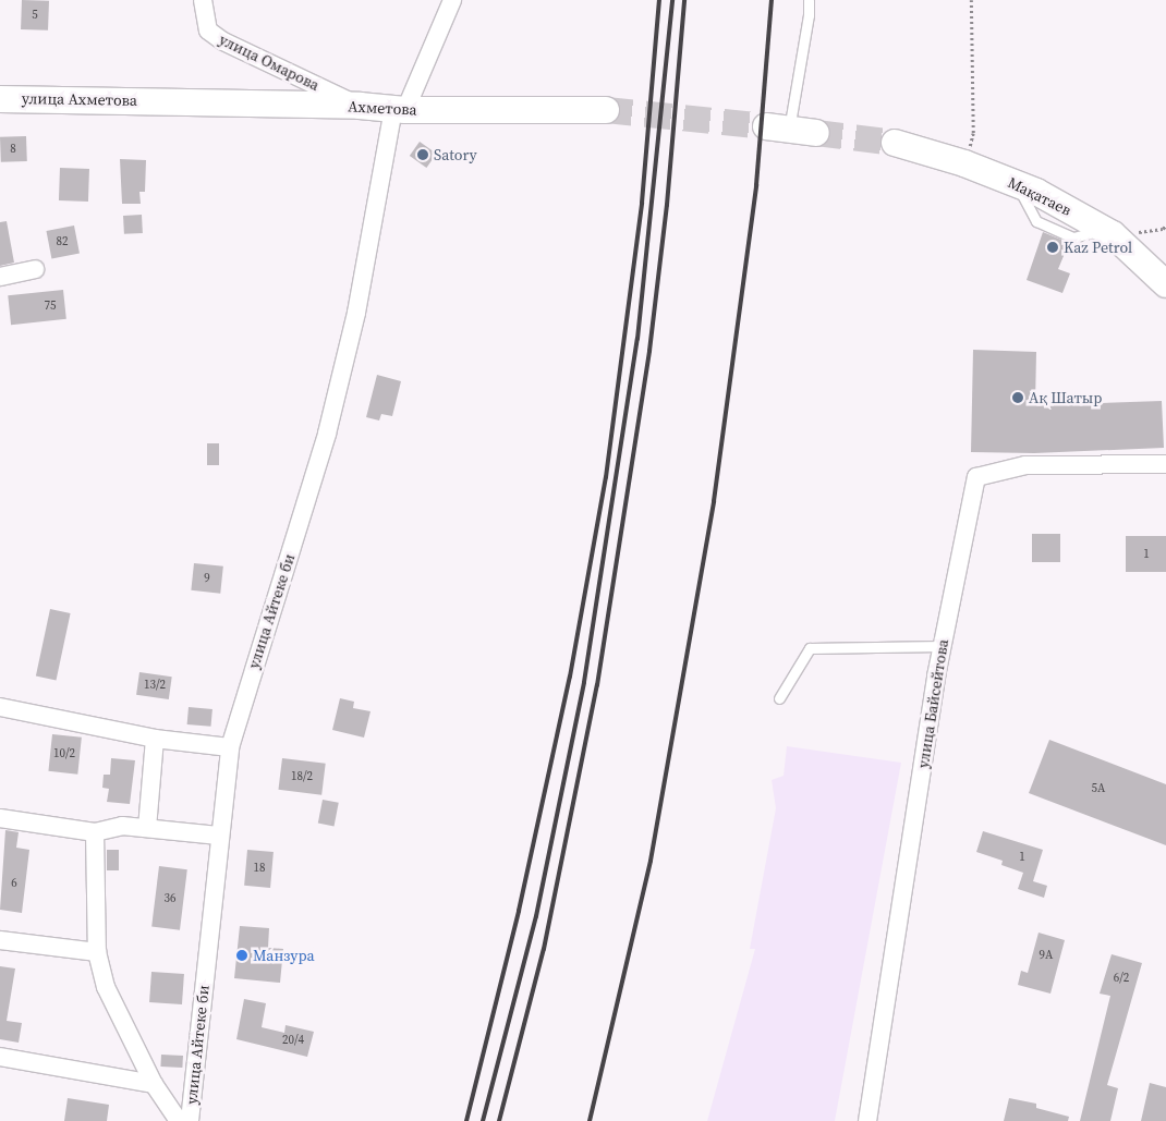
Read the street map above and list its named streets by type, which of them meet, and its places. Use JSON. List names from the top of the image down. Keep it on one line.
{"streets":{"main road":["улица Ахметова","Ахметова","Мақатаев"],"street":["улица Омарова","улица Айтеке би","улица Байсейтова"]},"crossings":[["улица Омарова","Ахметова"],["улица Ахметова","Ахметова"],["Ахметова","улица Айтеке би"]],"places":["Satory","Kaz Petrol","Ақ Шатыр","Манзура"],"house_numbers":["5","8","82","75","1","9","13/2","10/2","18/2","5А","1","18","6","36","9А","6/2","20/4"]}
